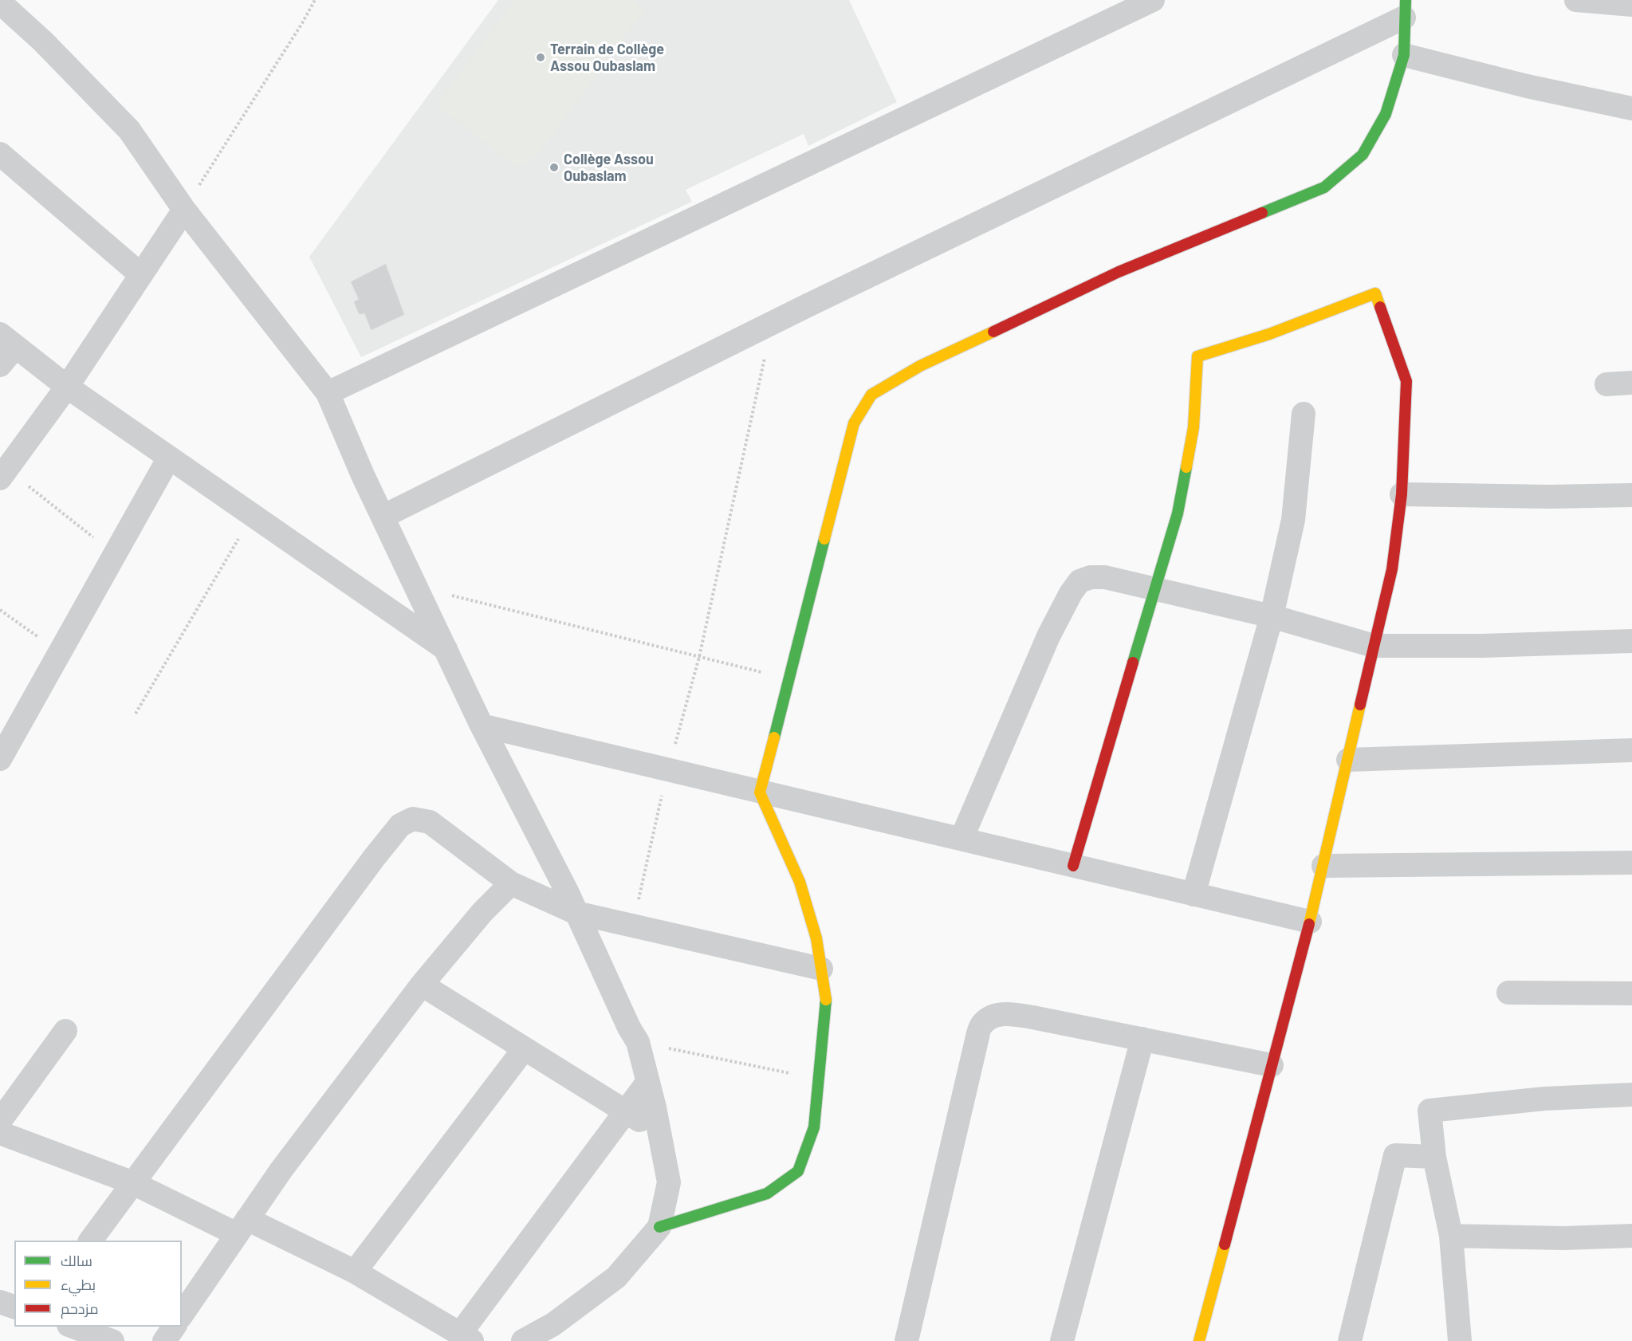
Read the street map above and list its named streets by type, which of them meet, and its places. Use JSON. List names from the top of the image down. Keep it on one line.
{"places":["Terrain de Collège Assou Oubaslam","Collège Assou Oubaslam"],"legend":["سالك","بطيء","مزدحم"]}
